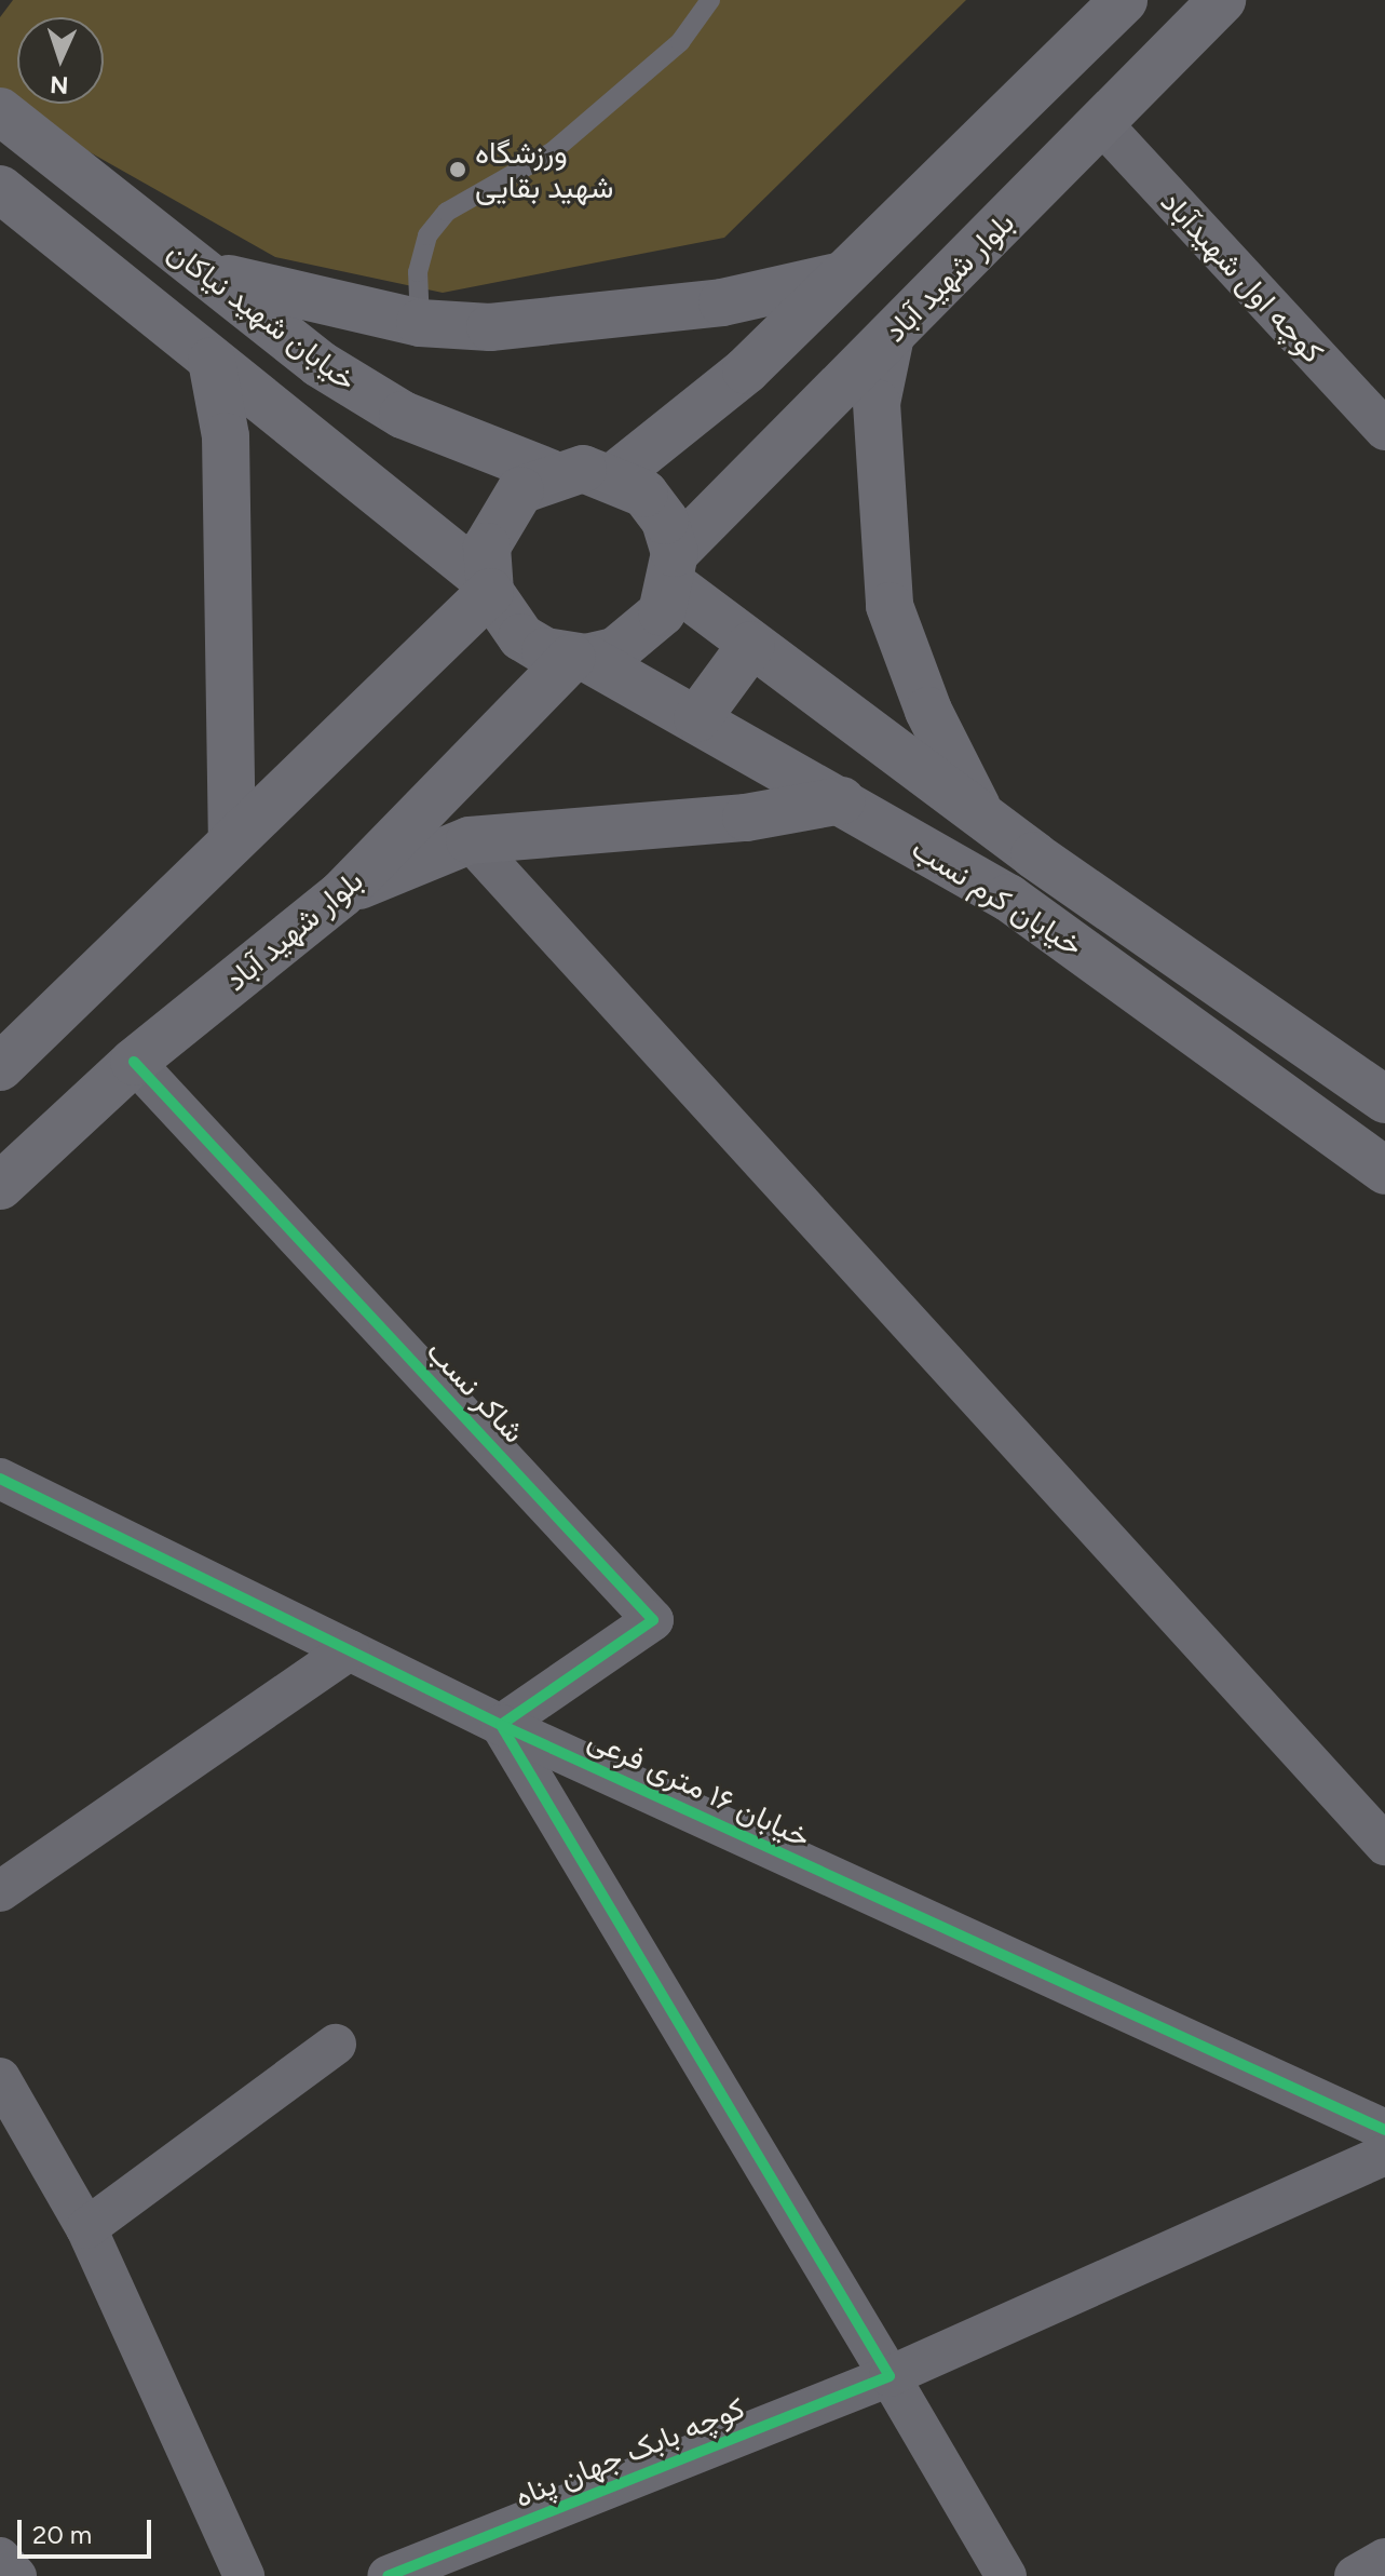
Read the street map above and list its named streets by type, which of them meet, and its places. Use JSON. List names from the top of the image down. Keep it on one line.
{"streets":{"main road":["بلوار شهید آباد","خیابان شهید نیاکان","خیابان کرم نسب"],"street":["کوچه اول شهیدآباد","شاکر نسب","خیابان ۱۶ متری فرعی","کوچه بابک جهان پناه"]},"crossings":[["بلوار شهید آباد","کوچه اول شهیدآباد"],["بلوار شهید آباد","خیابان شهید نیاکان"],["بلوار شهید آباد","خیابان کرم نسب"],["بلوار شهید آباد","شاکر نسب"],["خیابان شهید نیاکان","خیابان کرم نسب"],["شاکر نسب","خیابان ۱۶ متری فرعی"]],"places":["ورزشگاه شهید بقایی"],"scale_bar":"20 m","north":"bottom"}
